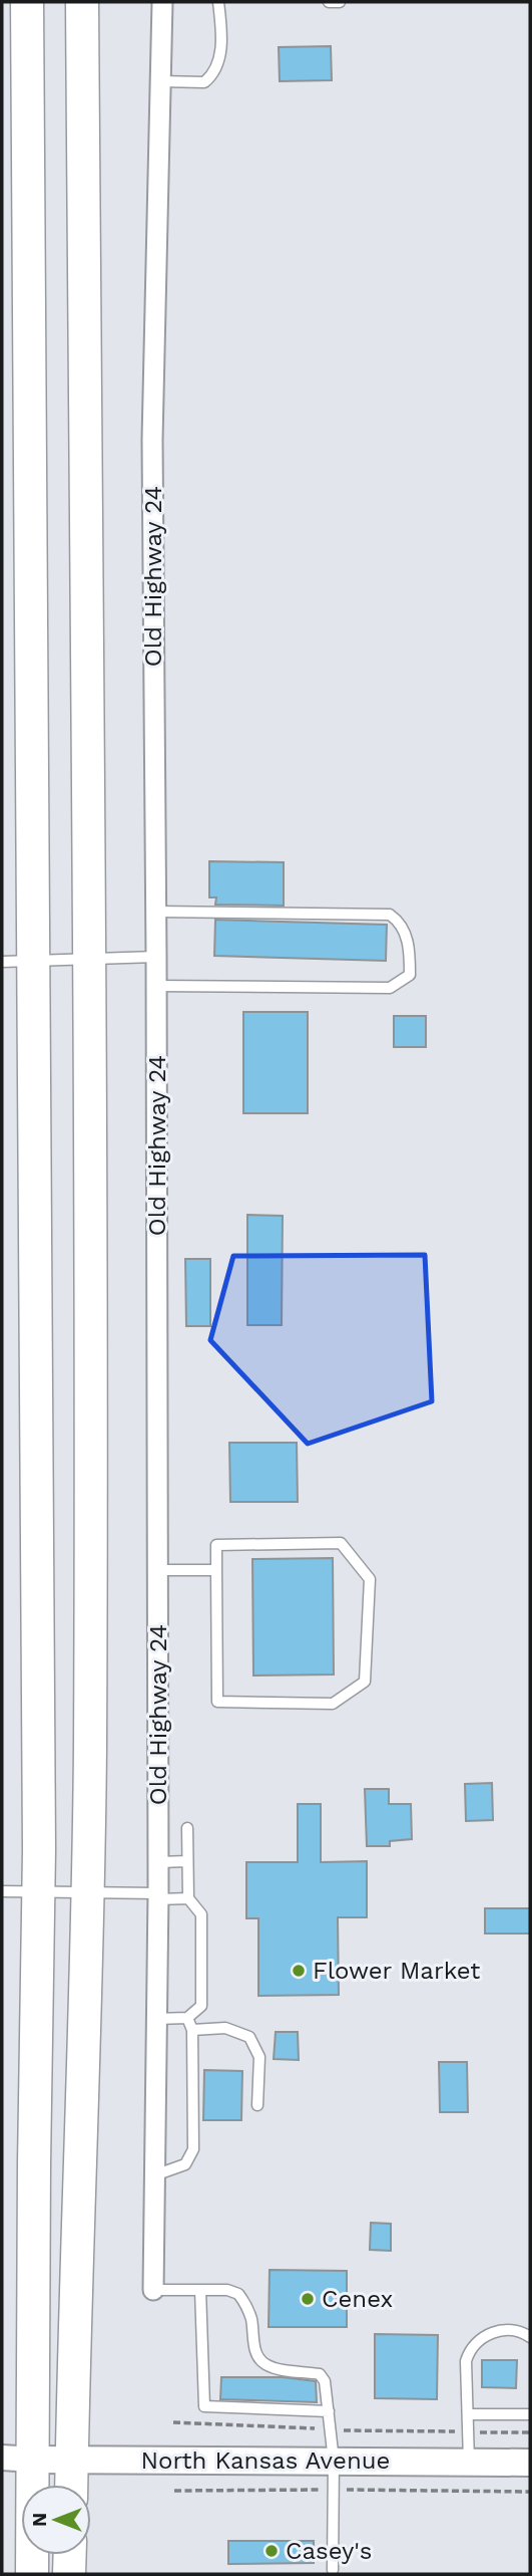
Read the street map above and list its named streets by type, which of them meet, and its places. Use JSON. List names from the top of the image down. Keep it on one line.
{"streets":{"main road":["North Kansas Avenue"],"street":["Old Highway 24"]},"places":["Flower Market","Cenex","Casey's"],"north":"left"}
